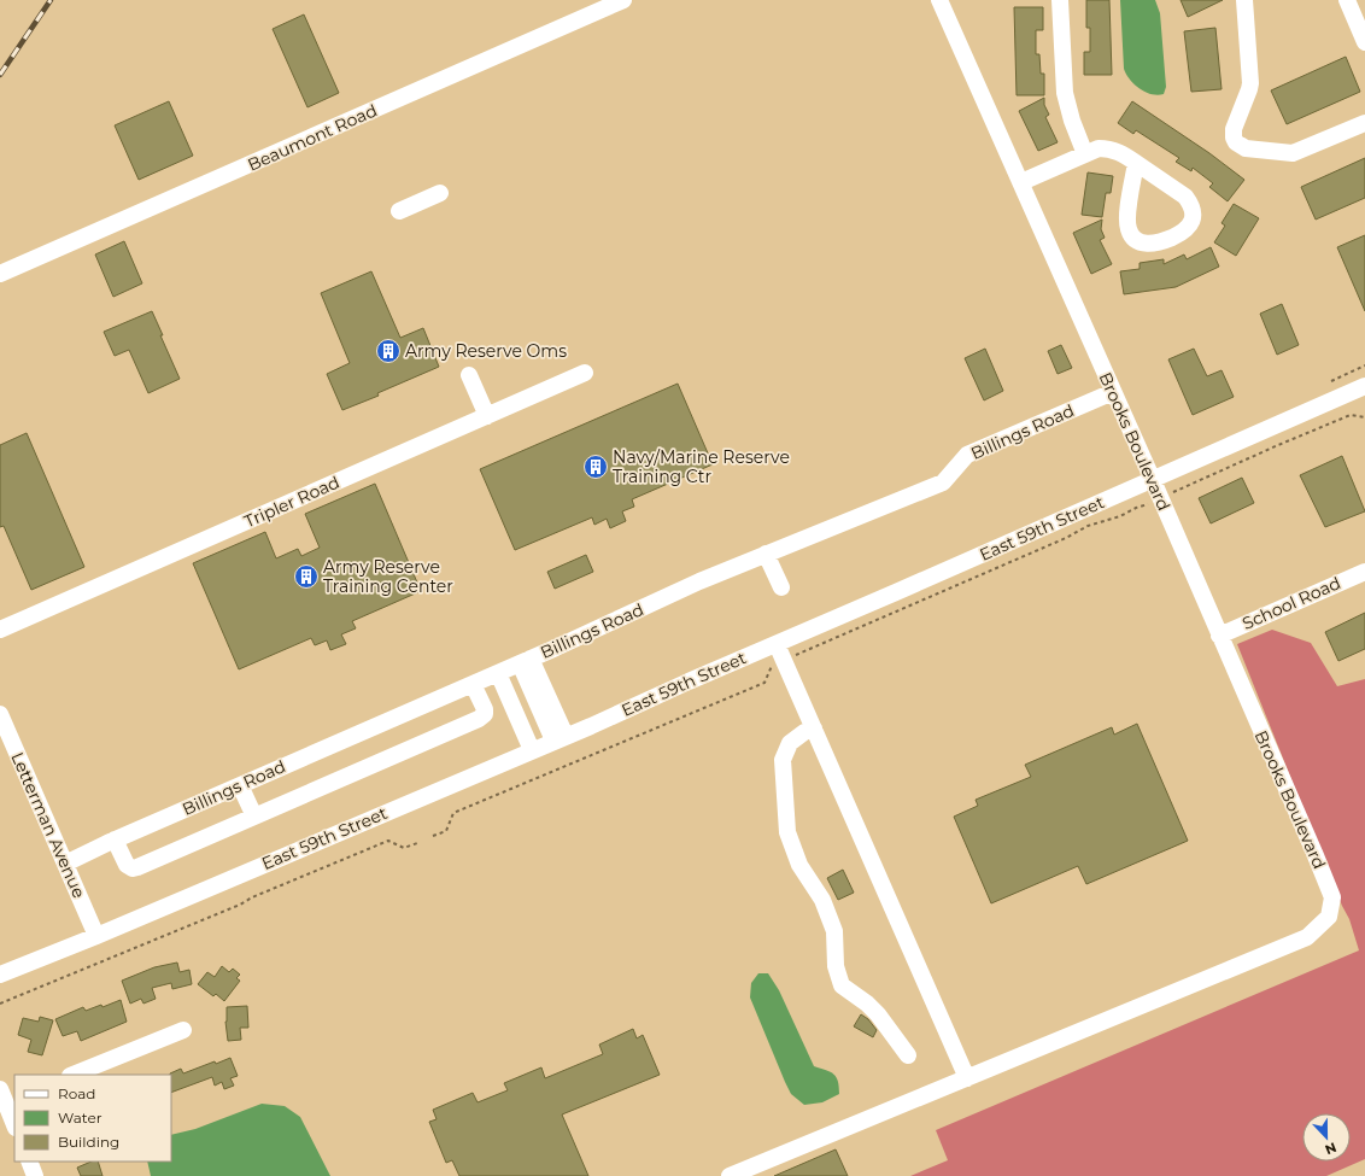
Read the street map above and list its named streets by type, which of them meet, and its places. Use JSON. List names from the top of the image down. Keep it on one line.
{"streets":{"street":["Beaumont Road","Billings Road","Brooks Boulevard","Tripler Road","East 59th Street","School Road","Letterman Avenue"]},"crossings":[["Billings Road","Brooks Boulevard"],["Billings Road","Letterman Avenue"],["Brooks Boulevard","East 59th Street"],["Brooks Boulevard","School Road"],["East 59th Street","Letterman Avenue"]],"places":{"building":["Army Reserve Oms","Navy/Marine Reserve Training Ctr","Army Reserve Training Center"]},"legend":["Road","Water","Building"],"north":"bottom"}
